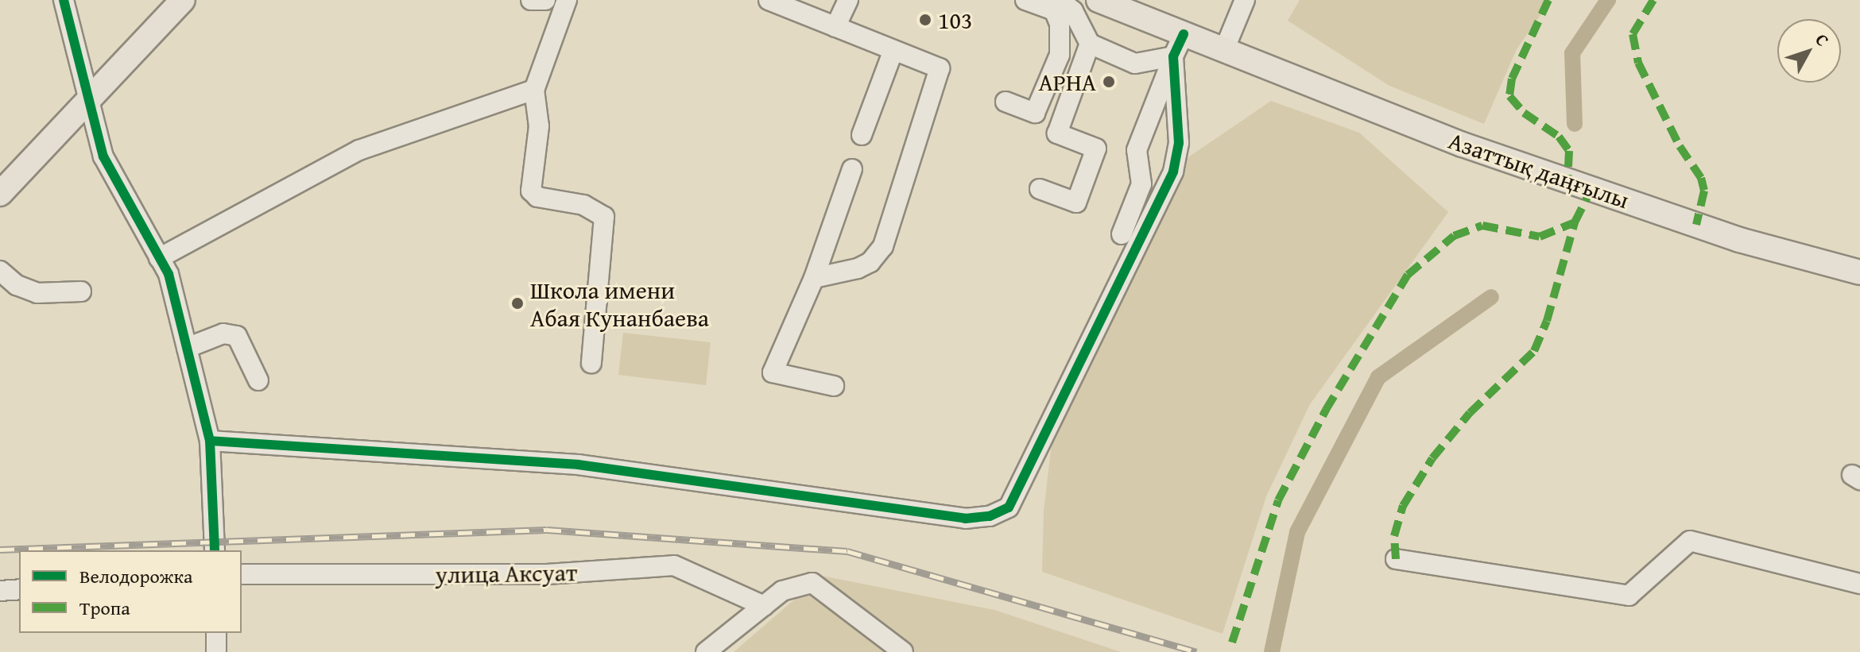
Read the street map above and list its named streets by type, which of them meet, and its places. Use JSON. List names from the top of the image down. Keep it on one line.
{"streets":{"main road":["Азаттық даңғылы"],"street":["улица Аксуат"]},"places":["103","АРНА","Школа имени Абая Кунанбаева"],"legend":["Велодорожка","Тропа"],"north":"top right"}
